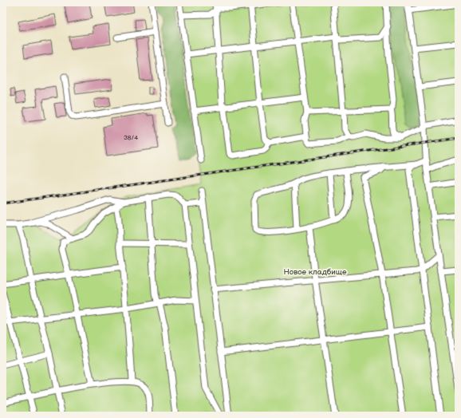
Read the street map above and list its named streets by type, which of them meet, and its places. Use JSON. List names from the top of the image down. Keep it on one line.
{"parks":["Новое кладбище"],"house_numbers":["38/4"]}
